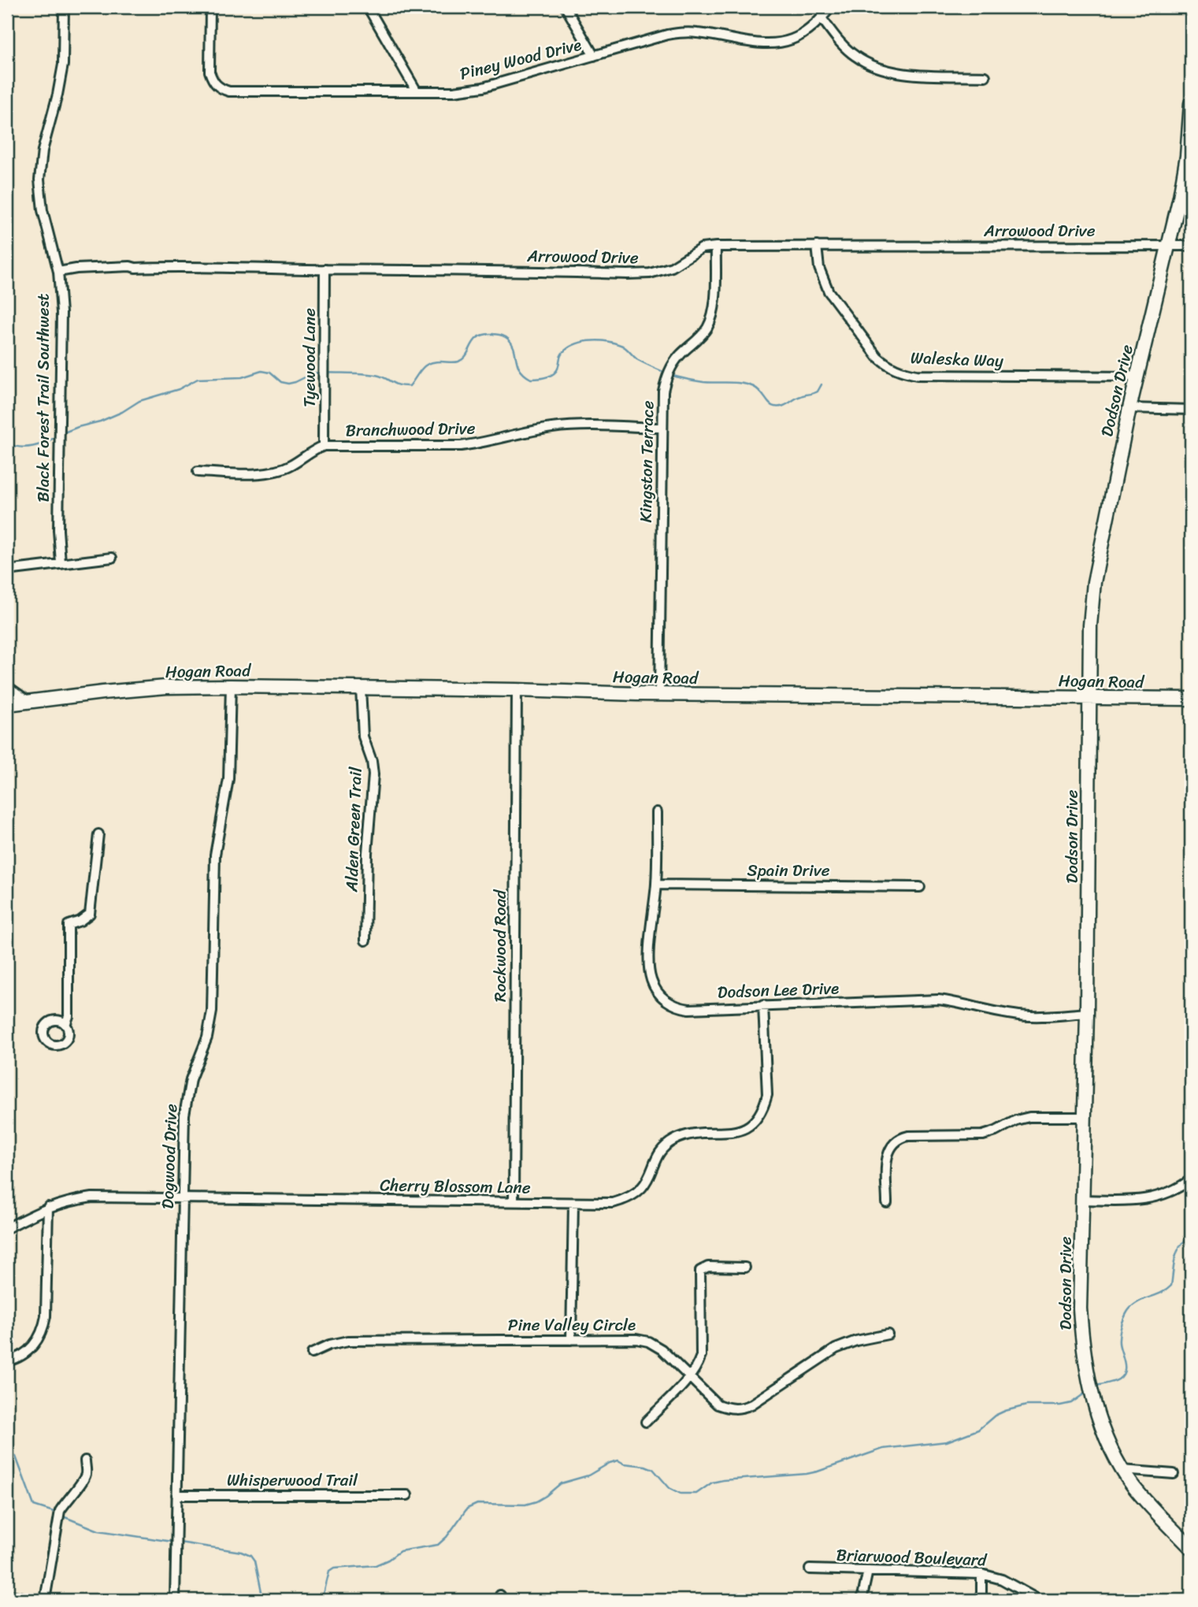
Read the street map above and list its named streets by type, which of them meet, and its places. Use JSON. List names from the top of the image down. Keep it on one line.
{"streets":{"street":["Piney Wood Drive","Arrowood Drive","Tyewood Lane","Waleska Way","Dodson Drive","Black Forest Trail Southwest","Branchwood Drive","Kingston Terrace","Hogan Road","Alden Green Trail","Spain Drive","Rockwood Road","Dodson Lee Drive","Dogwood Drive","Cherry Blossom Lane","Pine Valley Circle","Whisperwood Trail","Briarwood Boulevard"]},"crossings":[["Arrowood Drive","Tyewood Lane"],["Arrowood Drive","Waleska Way"],["Arrowood Drive","Dodson Drive"],["Arrowood Drive","Black Forest Trail Southwest"],["Arrowood Drive","Kingston Terrace"],["Tyewood Lane","Branchwood Drive"],["Waleska Way","Dodson Drive"],["Dodson Drive","Hogan Road"],["Dodson Drive","Dodson Lee Drive"],["Branchwood Drive","Kingston Terrace"],["Kingston Terrace","Hogan Road"],["Hogan Road","Alden Green Trail"],["Hogan Road","Rockwood Road"],["Hogan Road","Dogwood Drive"],["Spain Drive","Dodson Lee Drive"],["Rockwood Road","Cherry Blossom Lane"],["Dodson Lee Drive","Cherry Blossom Lane"],["Dogwood Drive","Cherry Blossom Lane"],["Dogwood Drive","Whisperwood Trail"]]}
